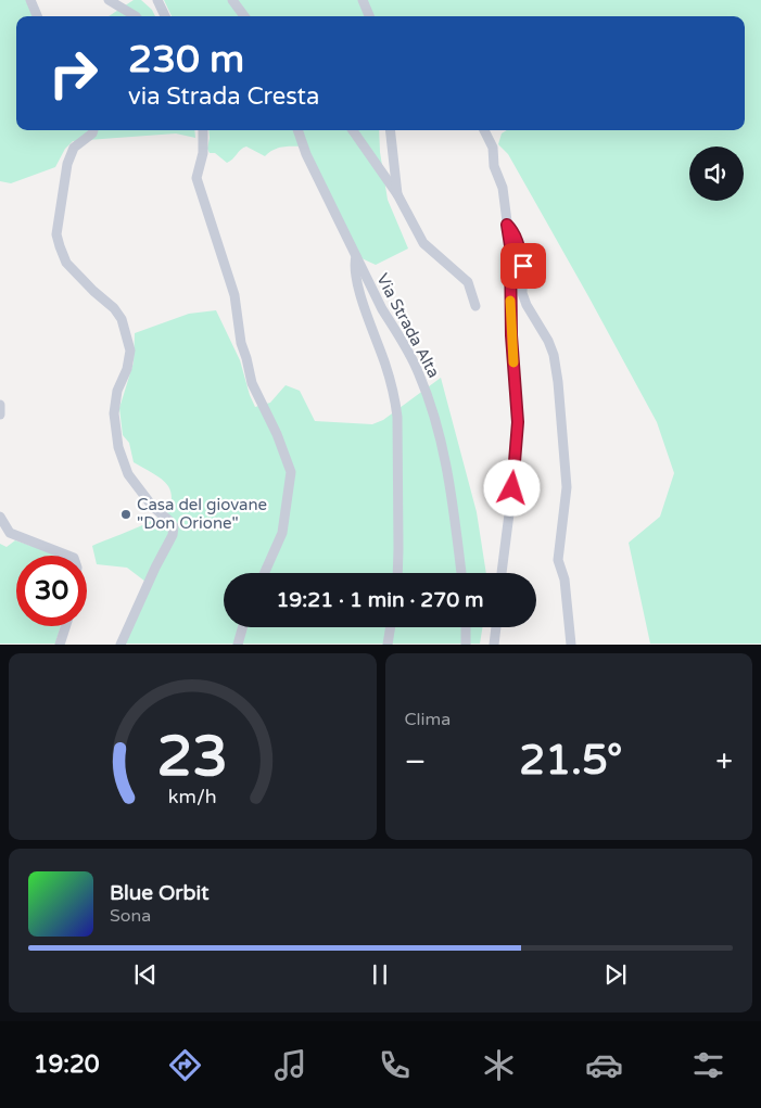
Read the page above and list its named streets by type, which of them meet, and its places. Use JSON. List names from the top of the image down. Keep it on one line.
{"streets":{"street":["Via Strada Alta"]},"places":["Casa del giovane \"Don Orione\""],"page":{"turn":["230 m","via Strada Cresta"],"limit":"30","trip":"19:21 · 1 min · 270 m","tile":"Clima","heat":["−","21.5°","+"],"song":["Blue Orbit","Sona"],"tabs":"19:20","gauge":["23","km/h"]}}
